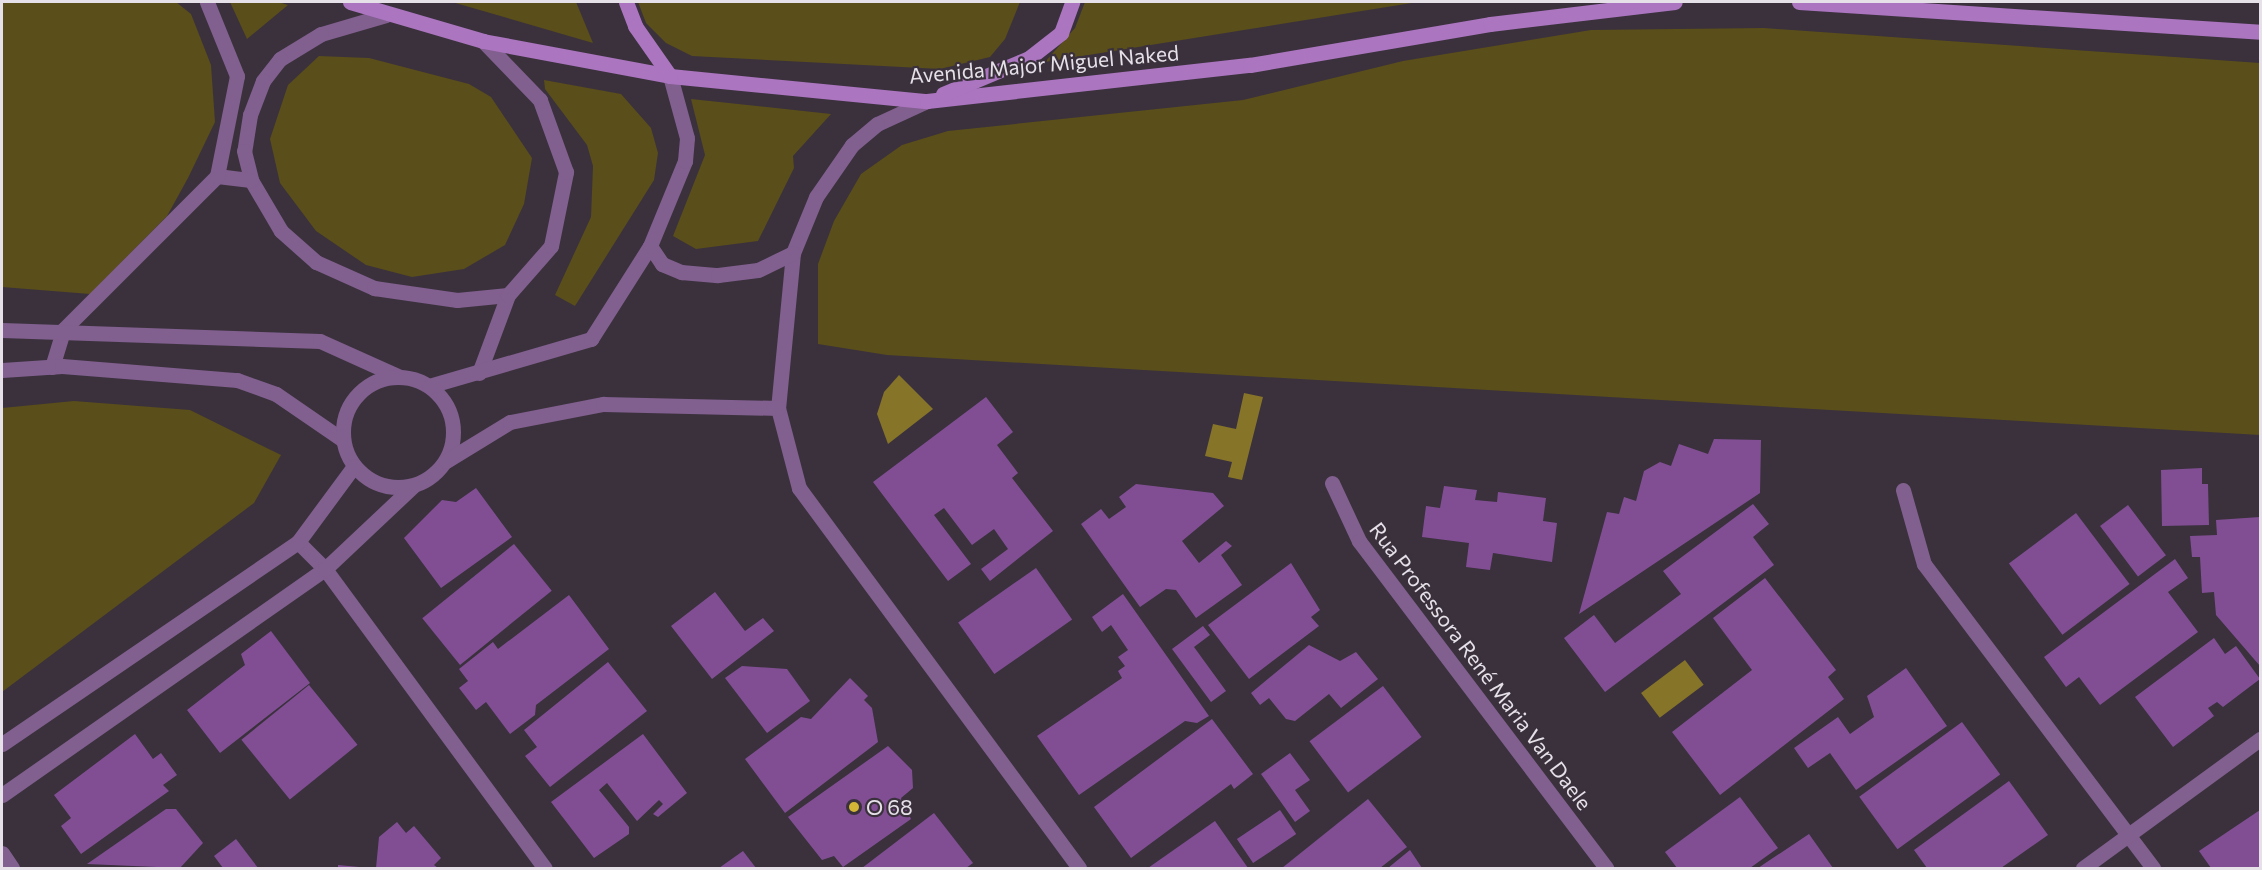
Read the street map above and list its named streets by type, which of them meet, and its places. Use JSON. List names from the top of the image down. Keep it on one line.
{"streets":{"main road":["Avenida Major Miguel Naked"],"street":["Rua Professora René Maria Van Daele"]},"places":["O 68"]}
